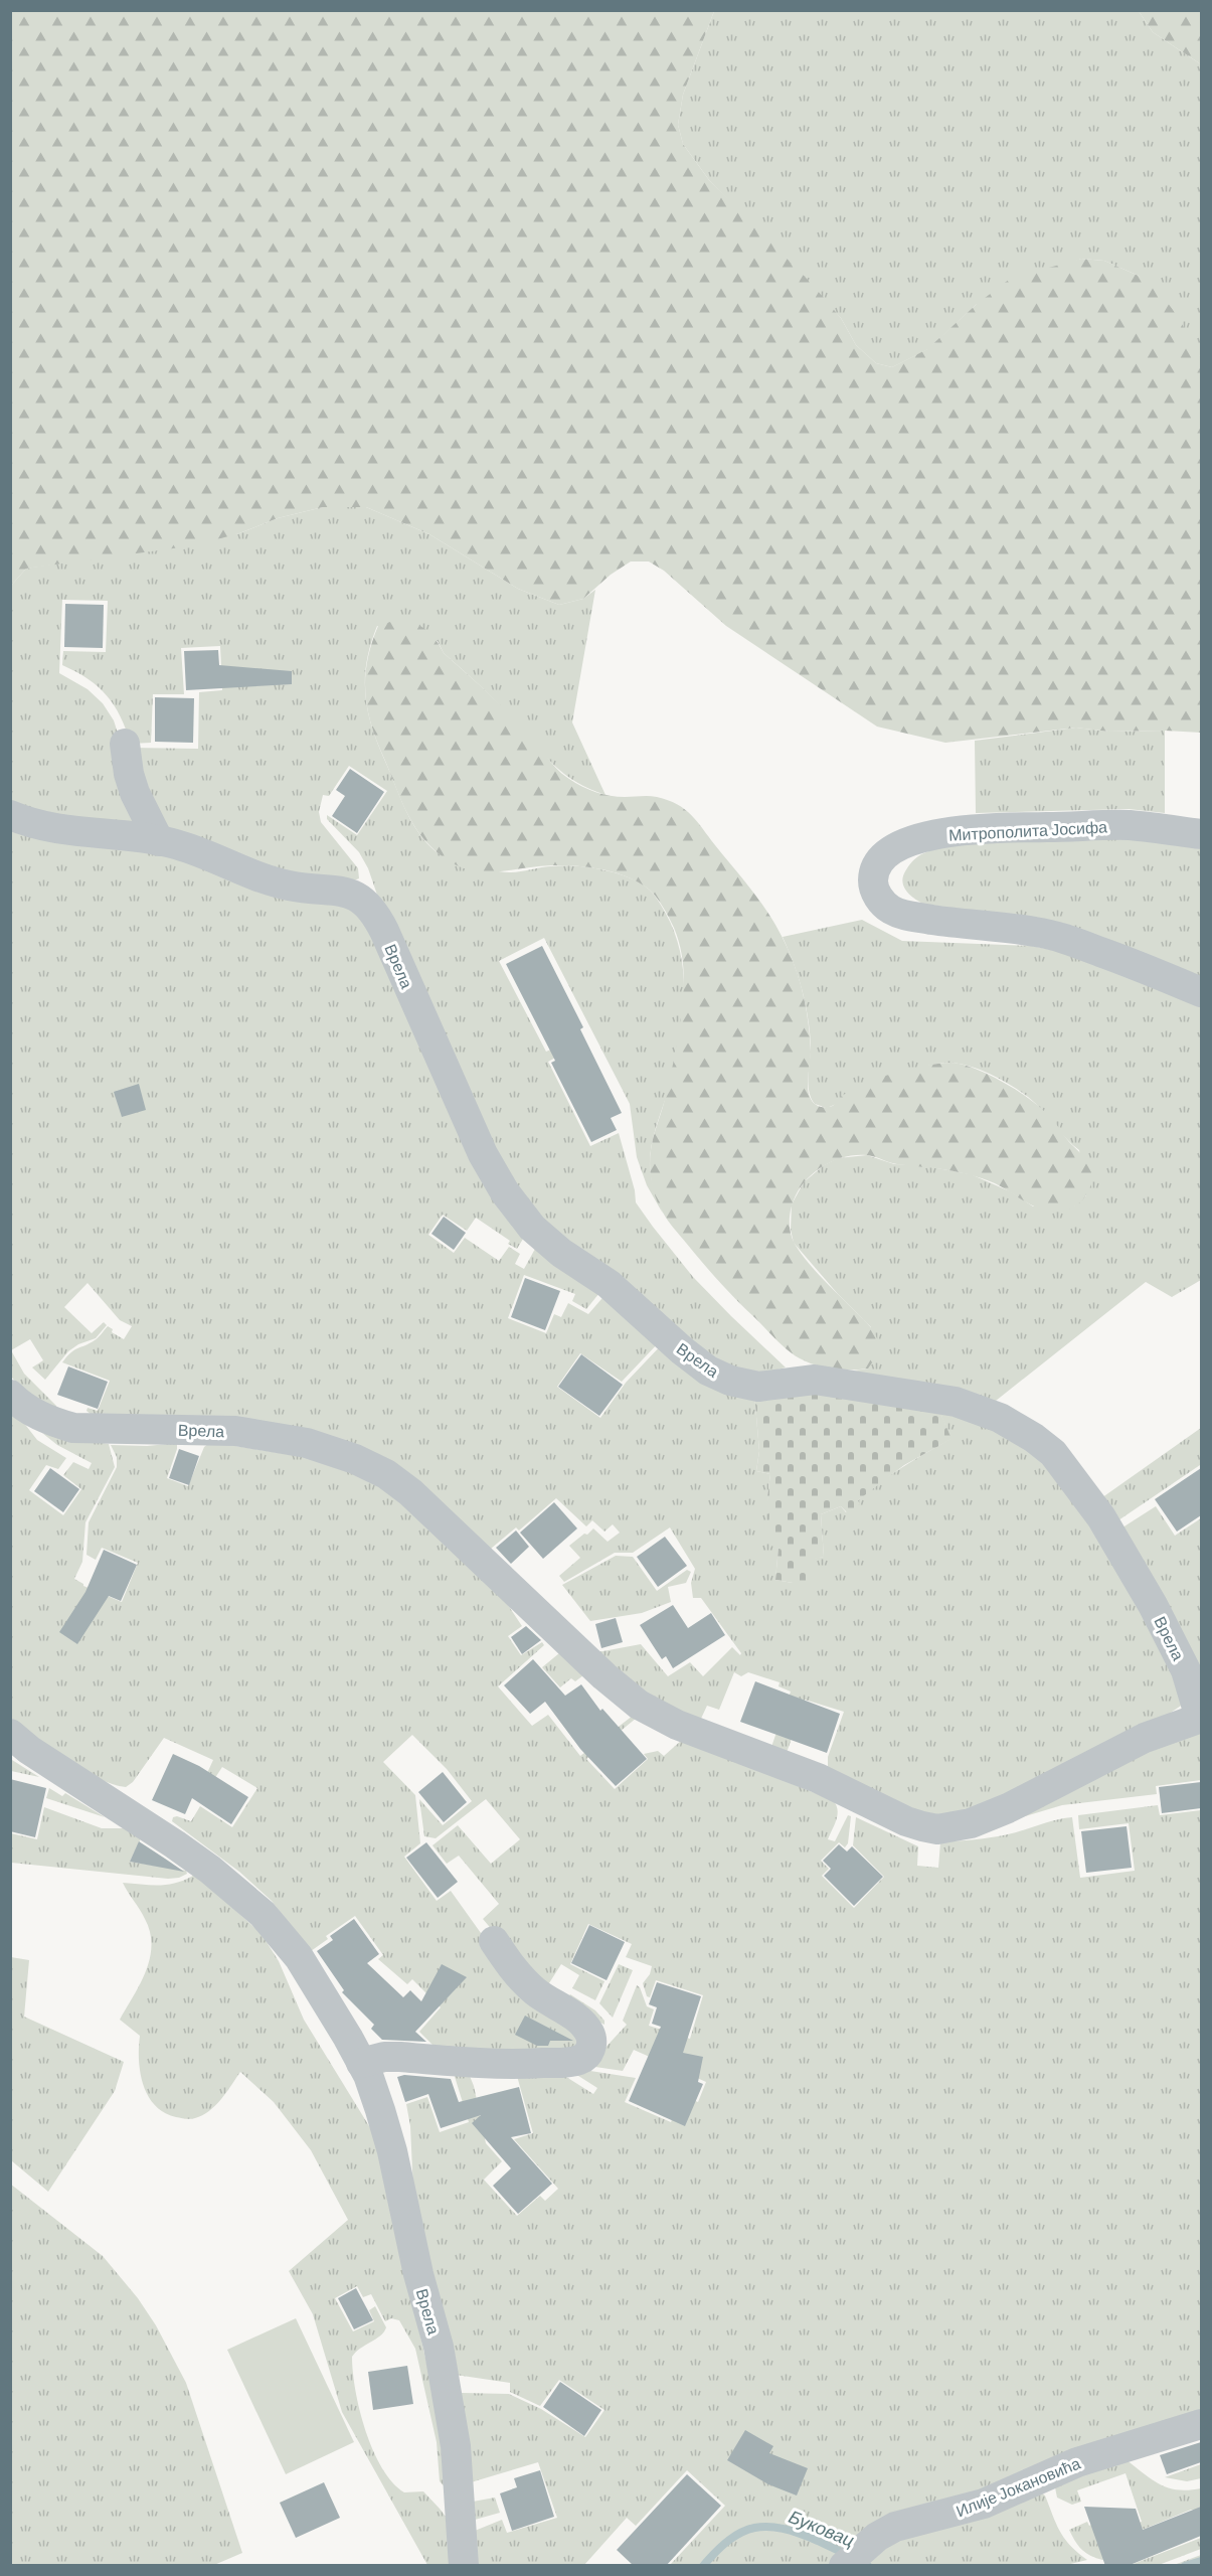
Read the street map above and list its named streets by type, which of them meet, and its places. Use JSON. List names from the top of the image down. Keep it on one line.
{"streets":{"street":["Митрополита Јосифа","Врела","Илије Јокановића"]},"water":["Буковац"]}
